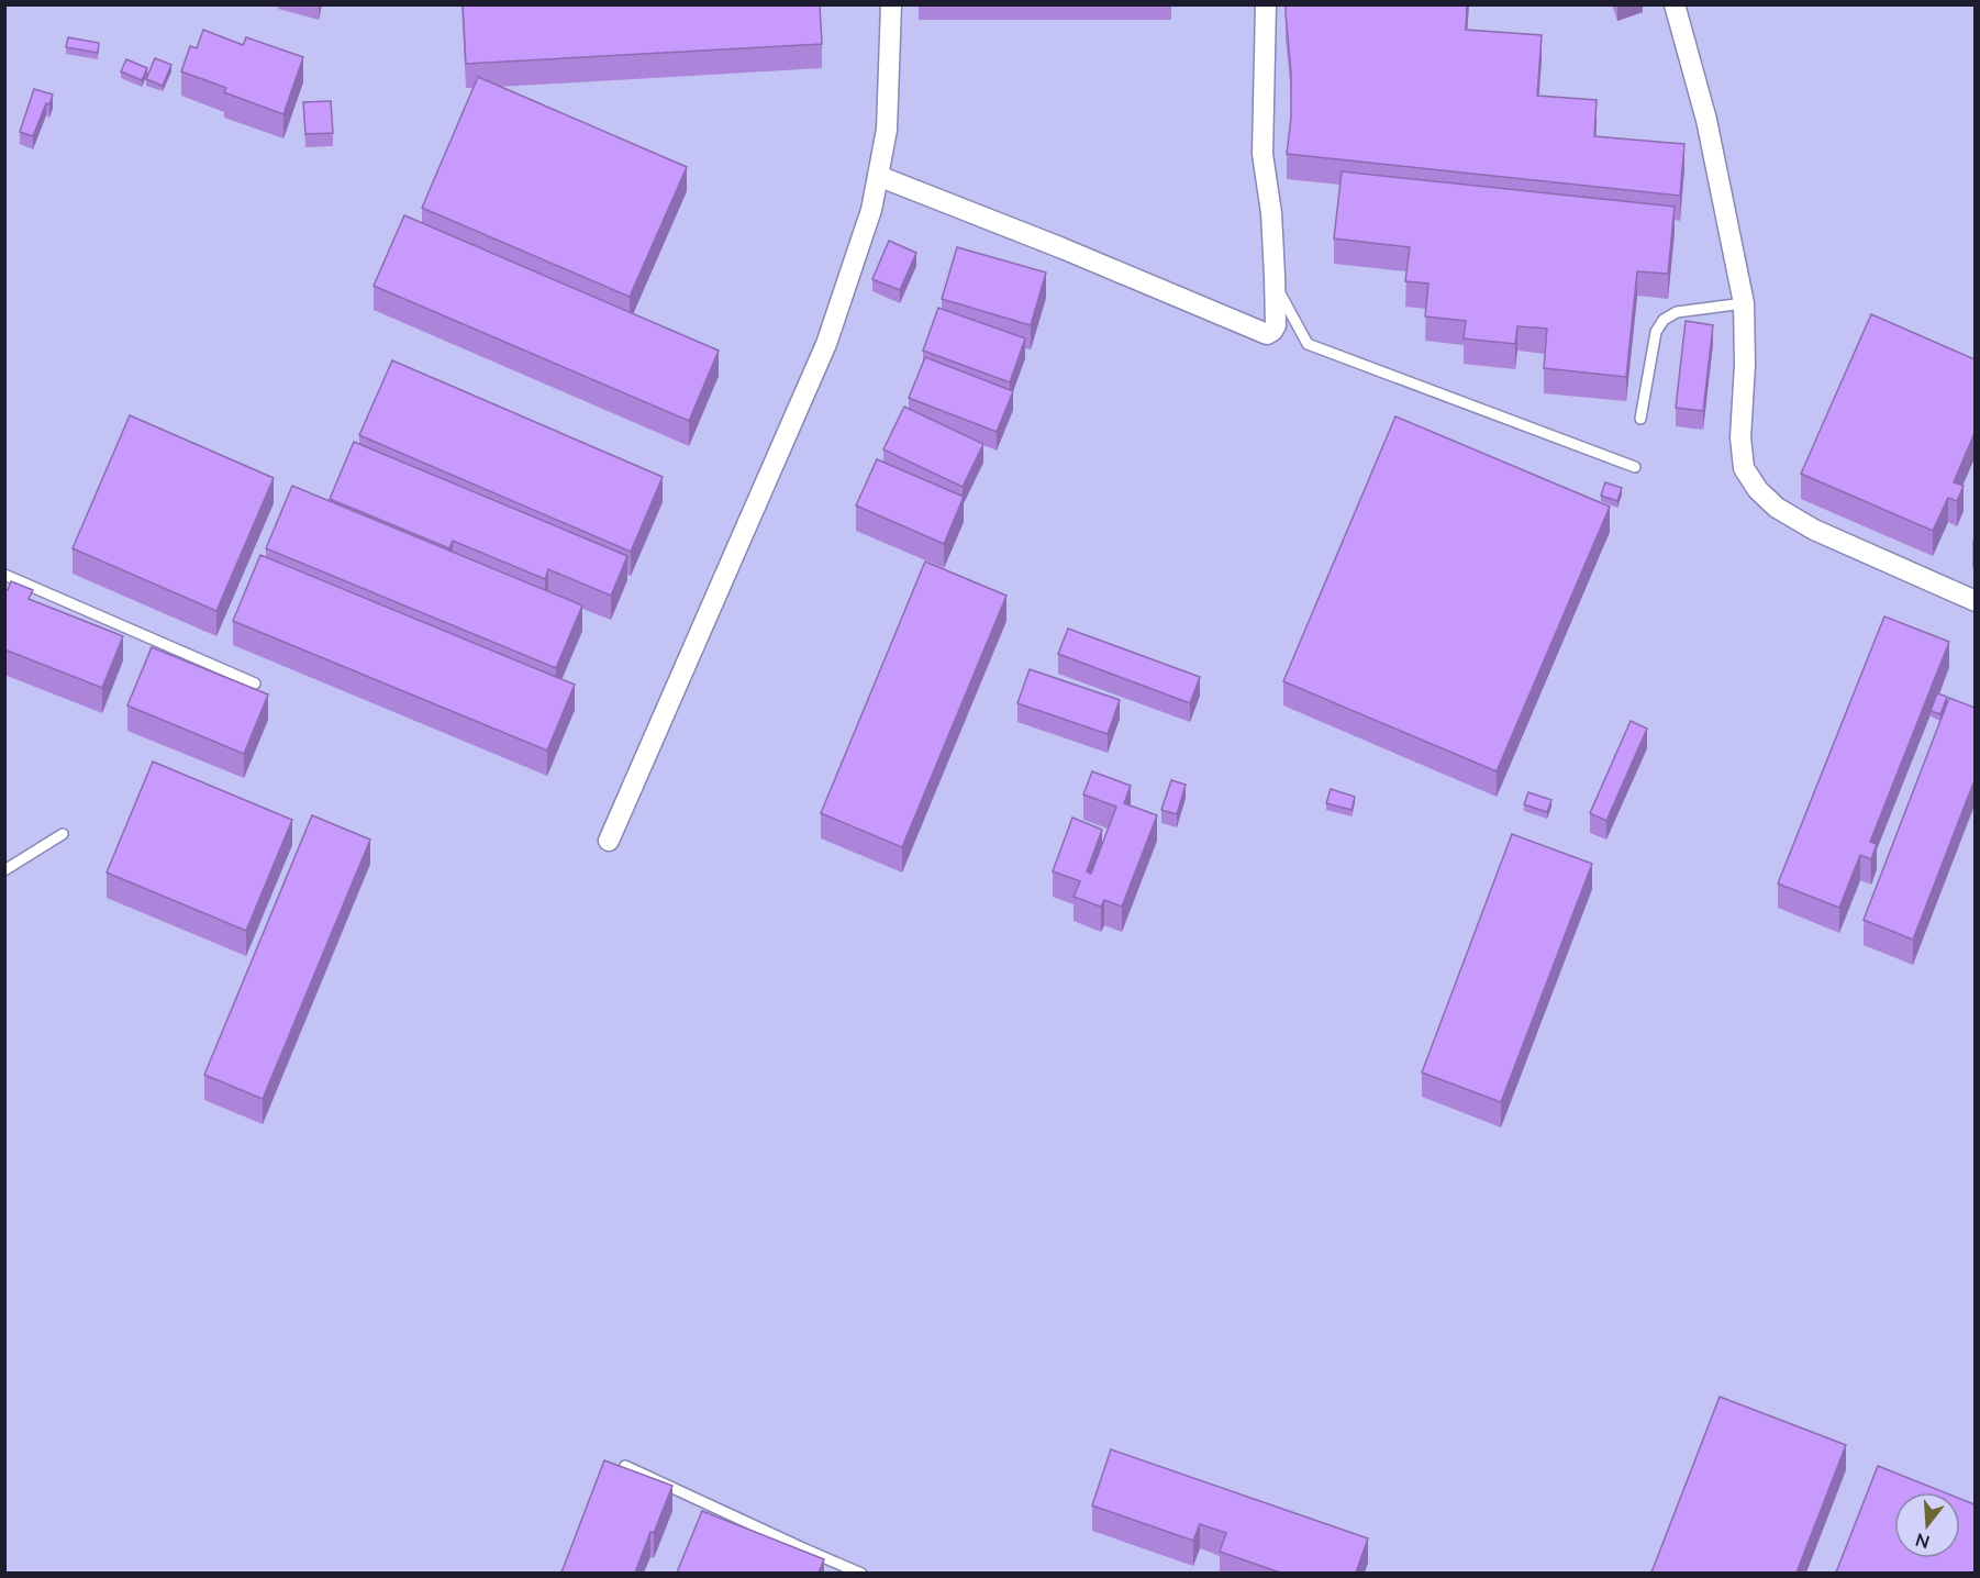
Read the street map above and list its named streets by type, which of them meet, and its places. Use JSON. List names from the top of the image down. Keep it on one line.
{"north":"bottom"}
